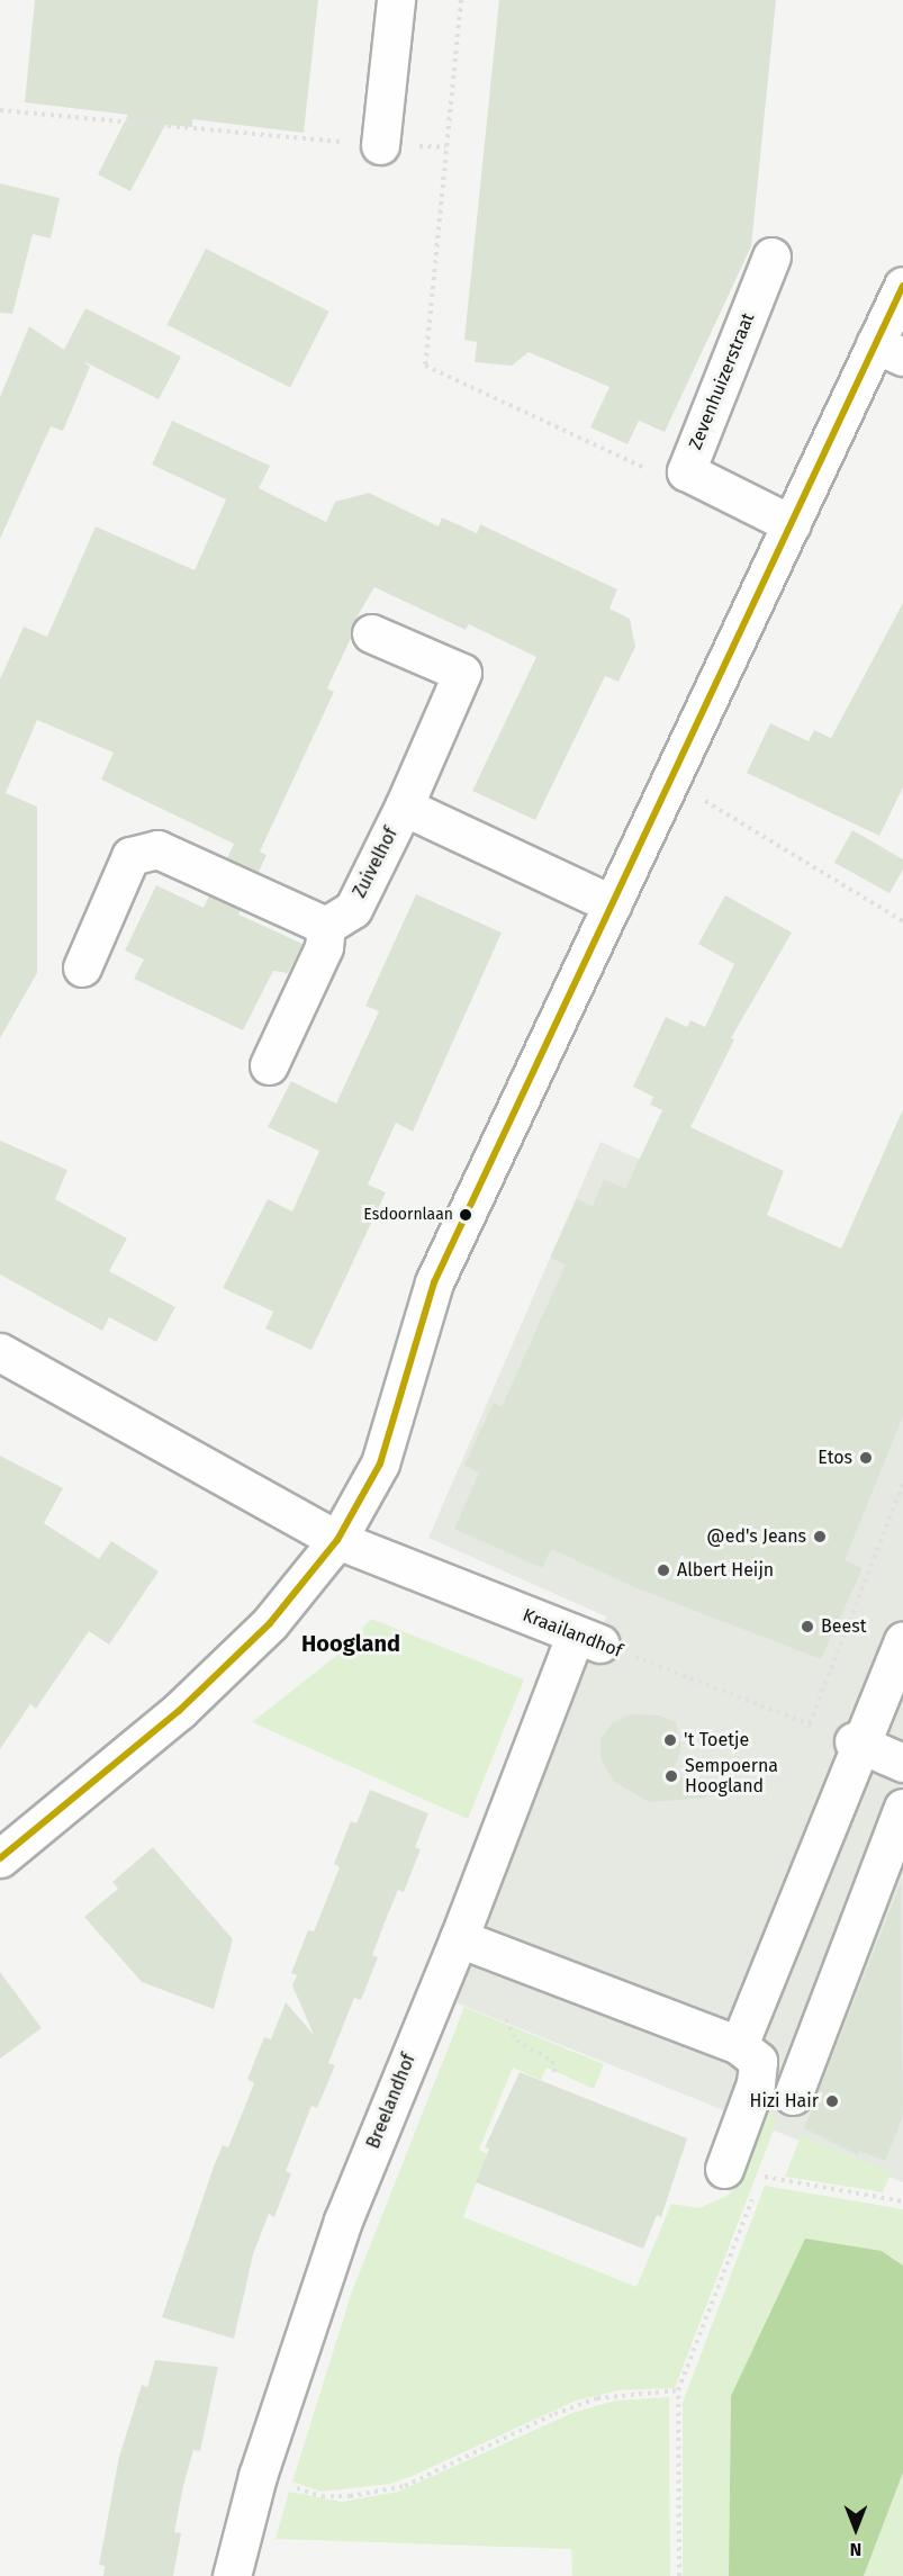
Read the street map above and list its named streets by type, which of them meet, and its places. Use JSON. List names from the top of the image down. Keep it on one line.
{"streets":{"street":["Zevenhuizerstraat","Zuivelhof","Kraailandhof","Breelandhof"]},"crossings":[["Kraailandhof","Breelandhof"]],"districts":["Hoogland"],"places":["Esdoornlaan","Etos","@ed's Jeans","Albert Heijn","Beest","'t Toetje","Sempoerna Hoogland","Hizi Hair"],"north":"bottom"}
